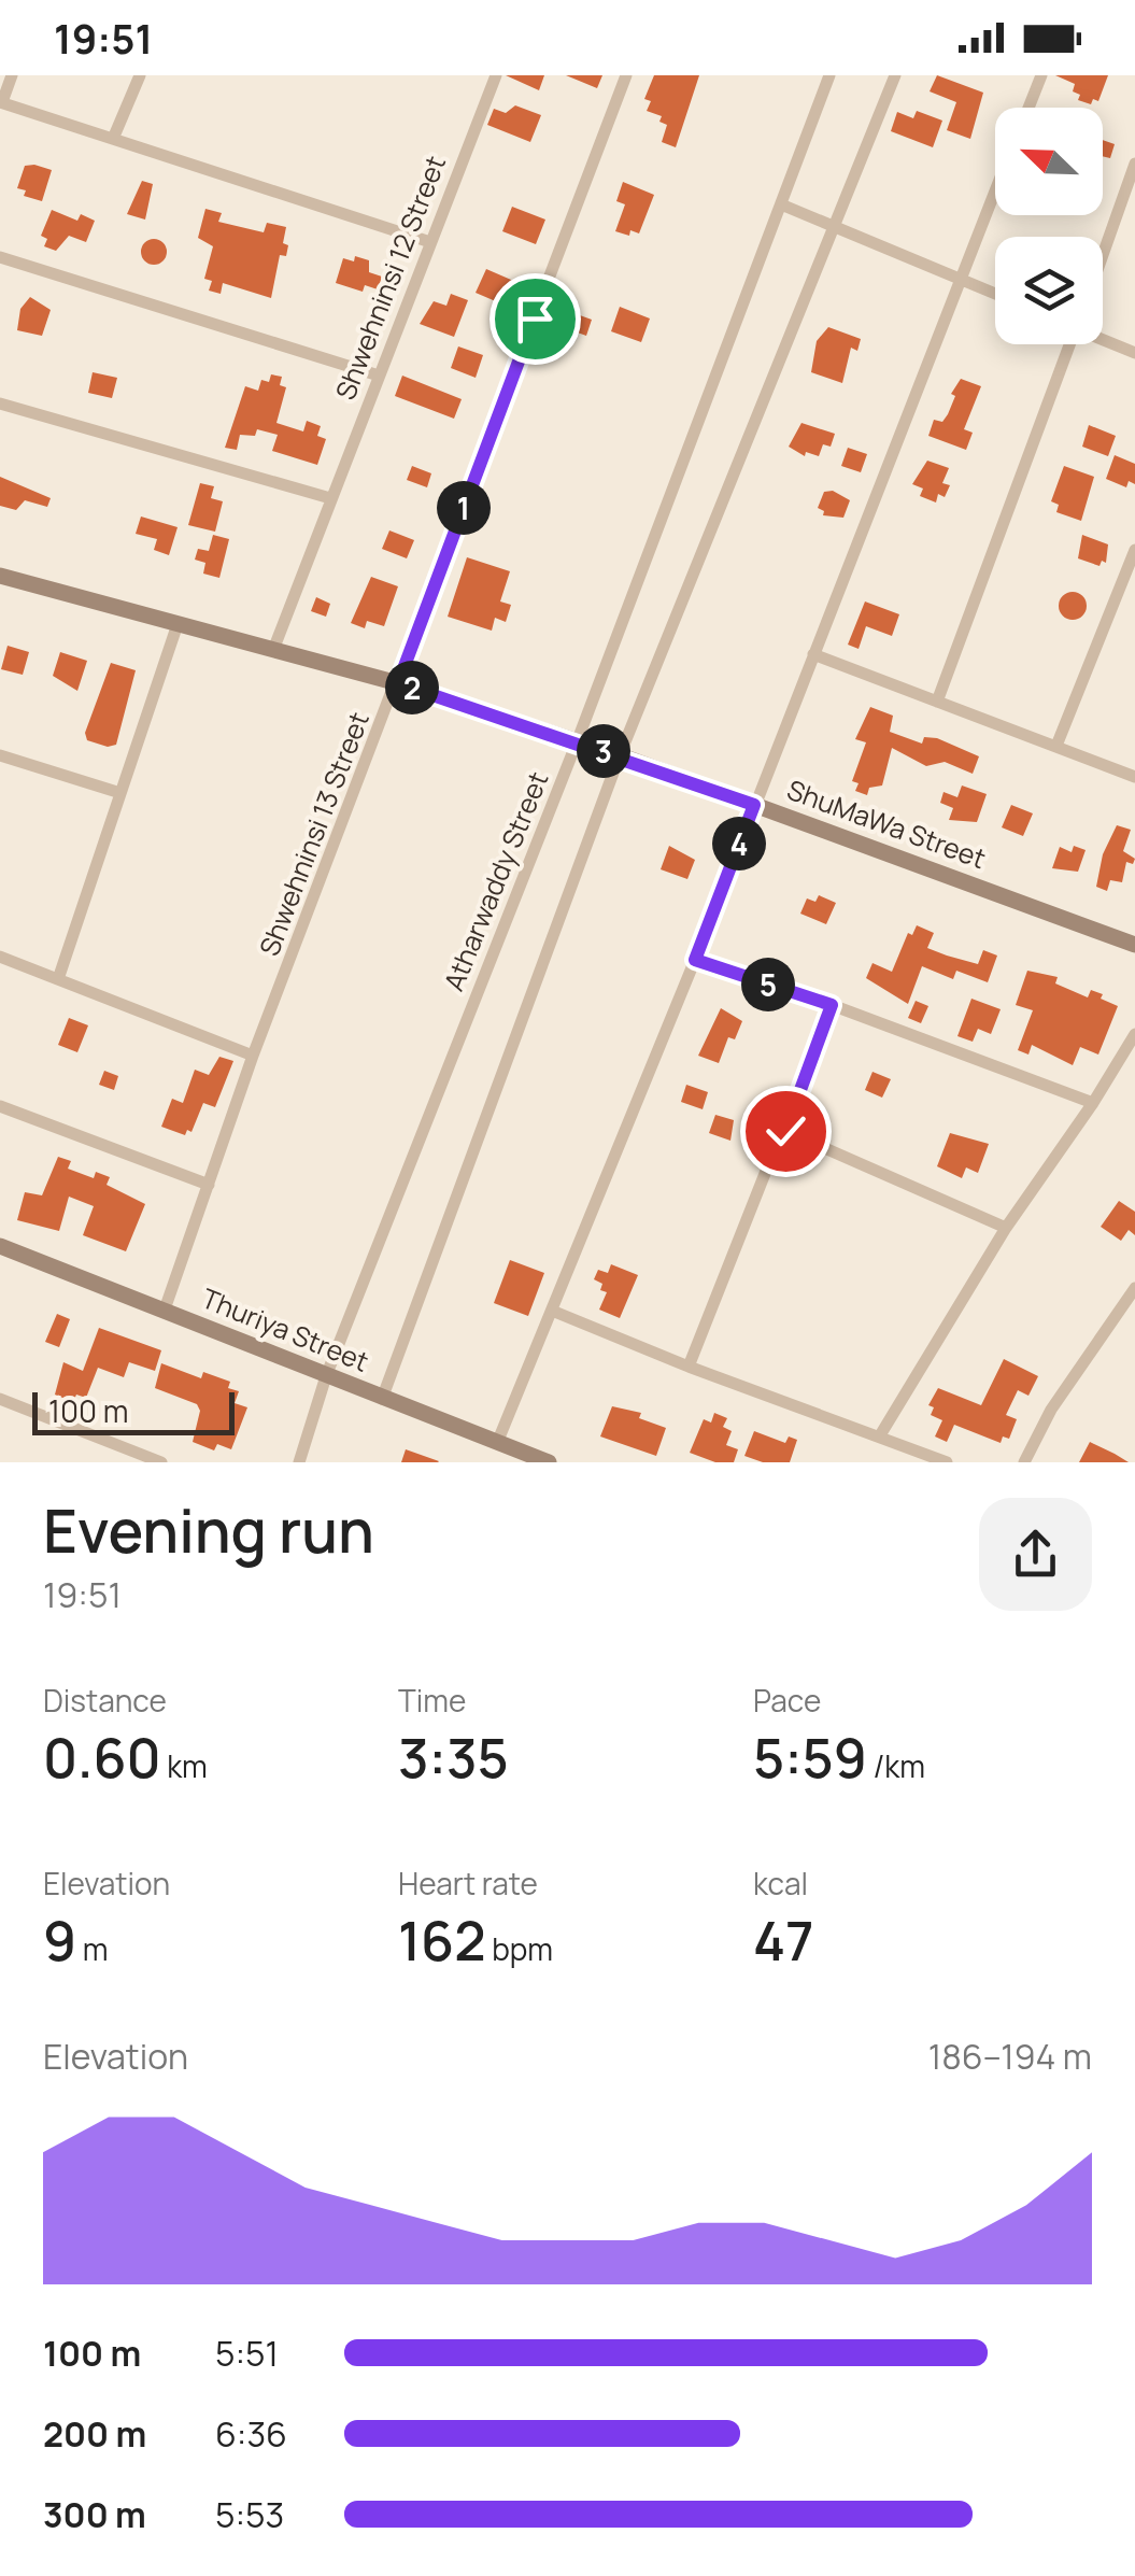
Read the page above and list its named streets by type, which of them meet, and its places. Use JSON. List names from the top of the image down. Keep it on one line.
{"streets":{"street":["Shwehninsi 12 Street","ShuMaWa Street","Shwehninsi 13 Street","Atharwaddy Street","Thuriya Street"]},"crossings":[["Shwehninsi 12 Street","ShuMaWa Street"],["ShuMaWa Street","Shwehninsi 13 Street"],["ShuMaWa Street","Atharwaddy Street"],["Shwehninsi 13 Street","Thuriya Street"],["Atharwaddy Street","Thuriya Street"]],"scale_bar":"100 m","north":"top left","page":{"status":"19:51","pins":["1","2","3","4","5"],"scale":"100 m","heading":["Evening run","19:51"],"stats":[["Distance","0.60 km"],["Time","3:35"],["Pace","5:59 /km"],["Elevation","9 m"],["Heart rate","162 bpm"],["kcal","47"]],"chart":["Elevation","186–194 m"],"list":[{"name":"100 m","note":"5:51"},{"name":"200 m","note":"6:36"},{"name":"300 m","note":"5:53"}]}}
